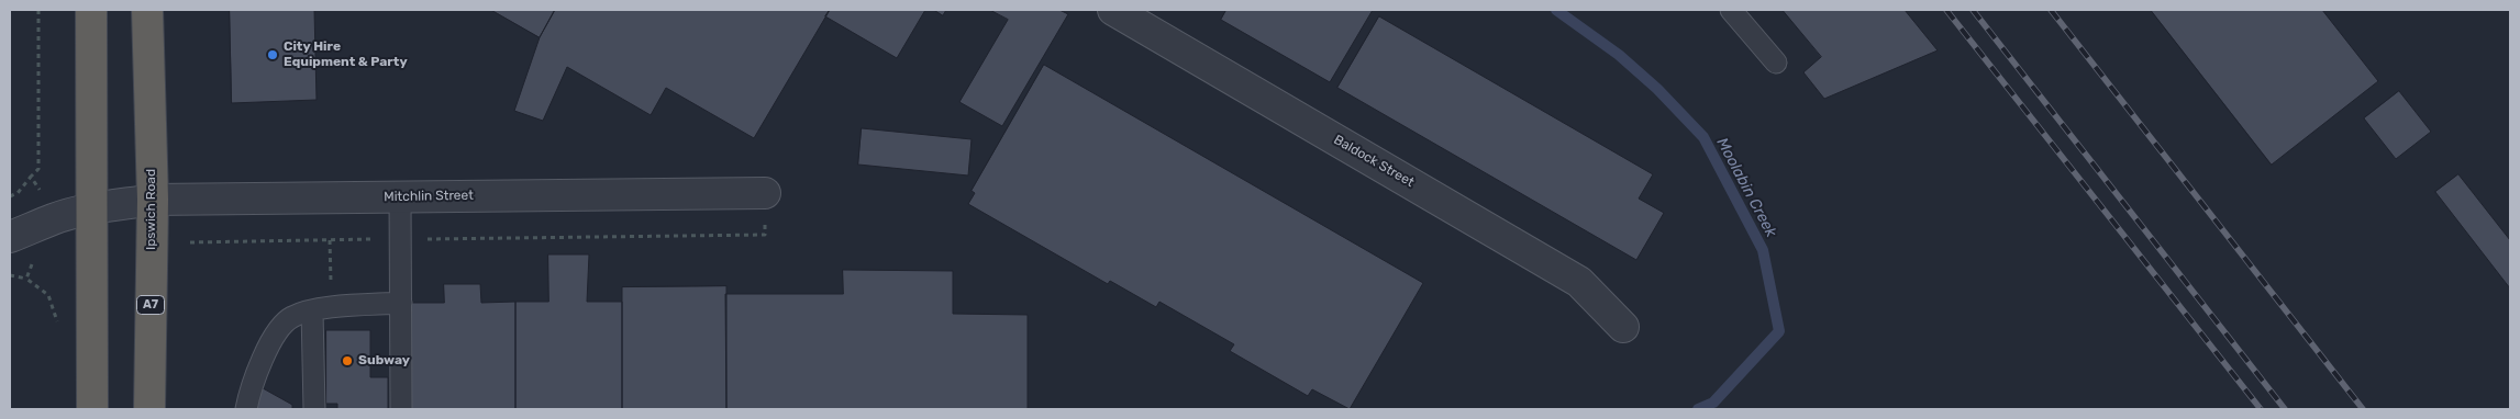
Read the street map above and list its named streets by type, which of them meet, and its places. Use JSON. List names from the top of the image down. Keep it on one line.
{"streets":{"highway":["Ipswich Road","A7"],"street":["Baldock Street","Mitchlin Street"]},"crossings":[["Mitchlin Street","Ipswich Road"]],"water":["Moolabin Creek"],"places":["City Hire Equipment & Party","Subway"]}
